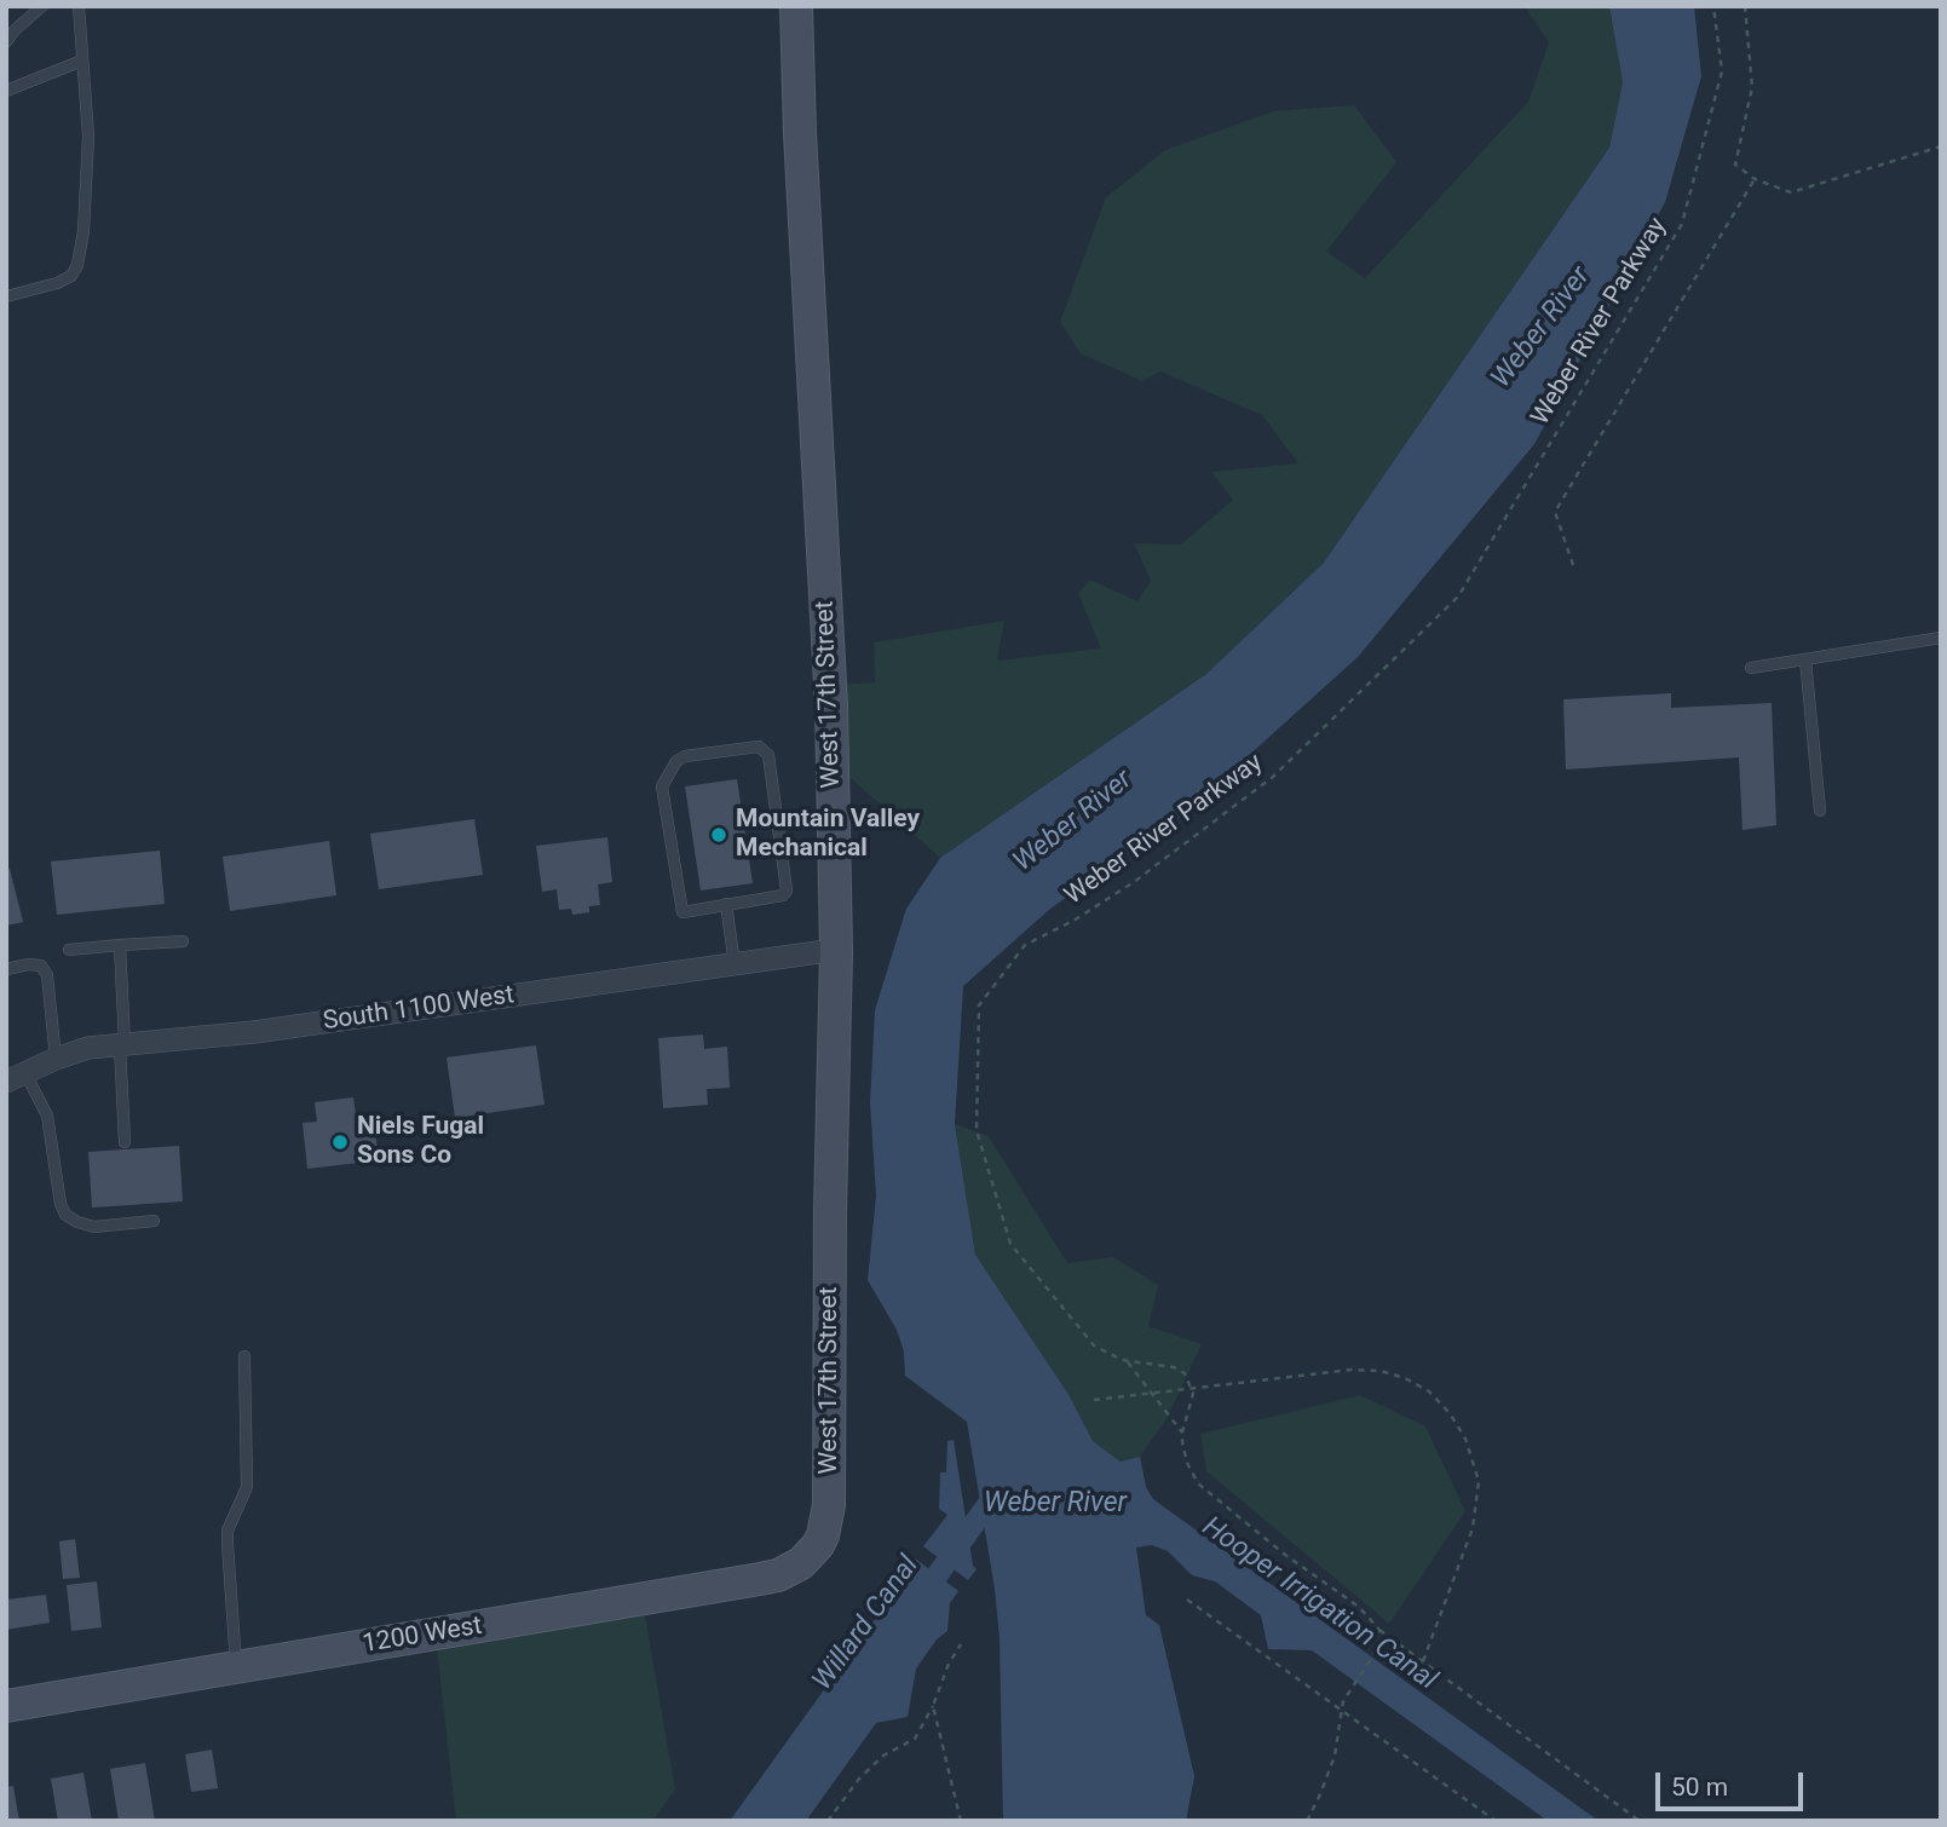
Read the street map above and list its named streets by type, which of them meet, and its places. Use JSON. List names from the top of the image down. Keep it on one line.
{"streets":{"street":["West 17th Street","South 1100 West","1200 West"],"path":["Weber River Parkway"]},"crossings":[["West 17th Street","South 1100 West"],["West 17th Street","1200 West"]],"water":["Weber River","Hooper Irrigation Canal","Willard Canal"],"places":["Mountain Valley Mechanical","Niels Fugal Sons Co"],"scale_bar":"50 m"}
